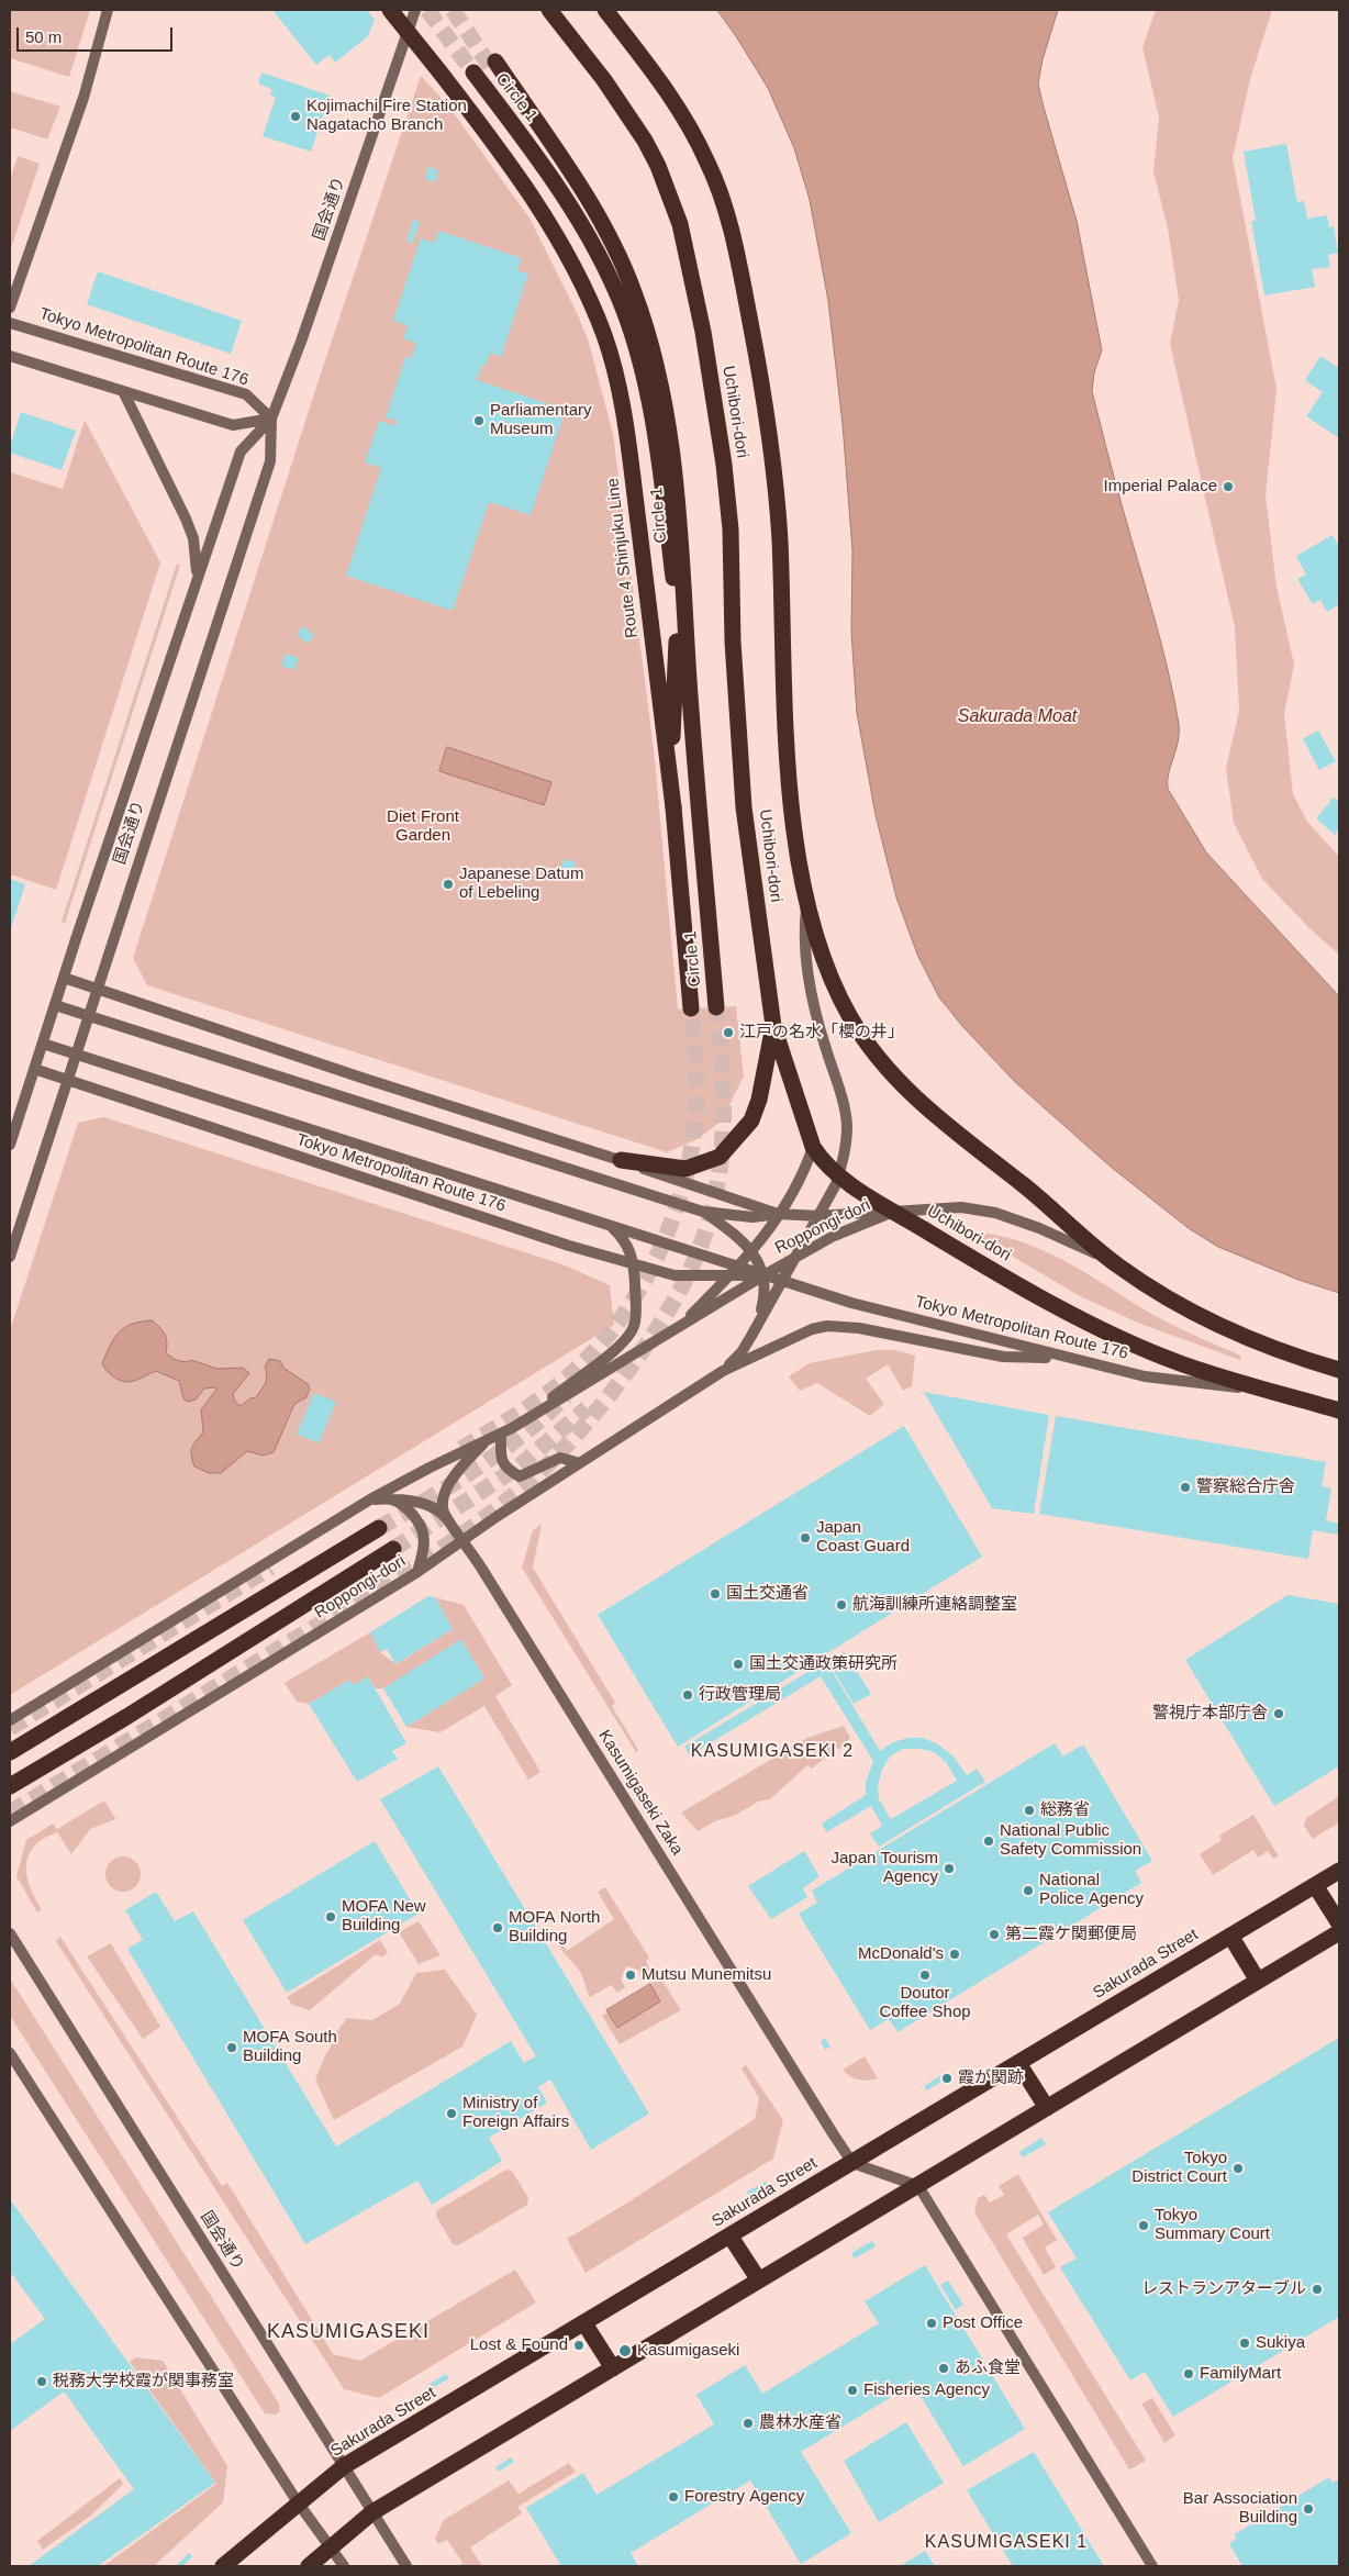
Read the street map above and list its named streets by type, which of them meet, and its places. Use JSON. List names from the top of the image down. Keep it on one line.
{"streets":{"highway":["Circle 1","Uchibori-dori","Route 4 Shinjuku Line","Sakurada Street"],"main road":["国会通り","Tokyo Metropolitan Route 176","Roppongi-dori","Kasumigaseki Zaka"]},"crossings":[["Circle 1","Route 4 Shinjuku Line"],["国会通り","Tokyo Metropolitan Route 176"],["国会通り","Sakurada Street"],["Tokyo Metropolitan Route 176","Uchibori-dori"],["Tokyo Metropolitan Route 176","Roppongi-dori"],["Uchibori-dori","Roppongi-dori"],["Roppongi-dori","Kasumigaseki Zaka"],["Kasumigaseki Zaka","Sakurada Street"]],"districts":["KASUMIGASEKI 2","KASUMIGASEKI","KASUMIGASEKI 1"],"water":["Sakurada Moat"],"parks":["Diet Front Garden"],"places":["Kojimachi Fire Station Nagatacho Branch","Parliamentary Museum","Imperial Palace","Japanese Datum of Lebeling","江戸の名水「櫻の井」","警察総合庁舎","Japan Coast Guard","国土交通省","航海訓練所連絡調整室","国土交通政策研究所","行政管理局","警視庁本部庁舎","総務省","National Public Safety Commission","Japan Tourism Agency","National Police Agency","MOFA New Building","MOFA North Building","第二霞ケ関郵便局","McDonald's","Mutsu Munemitsu","Doutor Coffee Shop","MOFA South Building","霞が関跡","Ministry of Foreign Affairs","Tokyo District Court","Tokyo Summary Court","レストランアターブル","Post Office","Sukiya","Lost & Found","Kasumigaseki","あふ食堂","FamilyMart","税務大学校霞が関事務室","Fisheries Agency","農林水産省","Forestry Agency","Bar Association Building"],"scale_bar":"50 m"}
